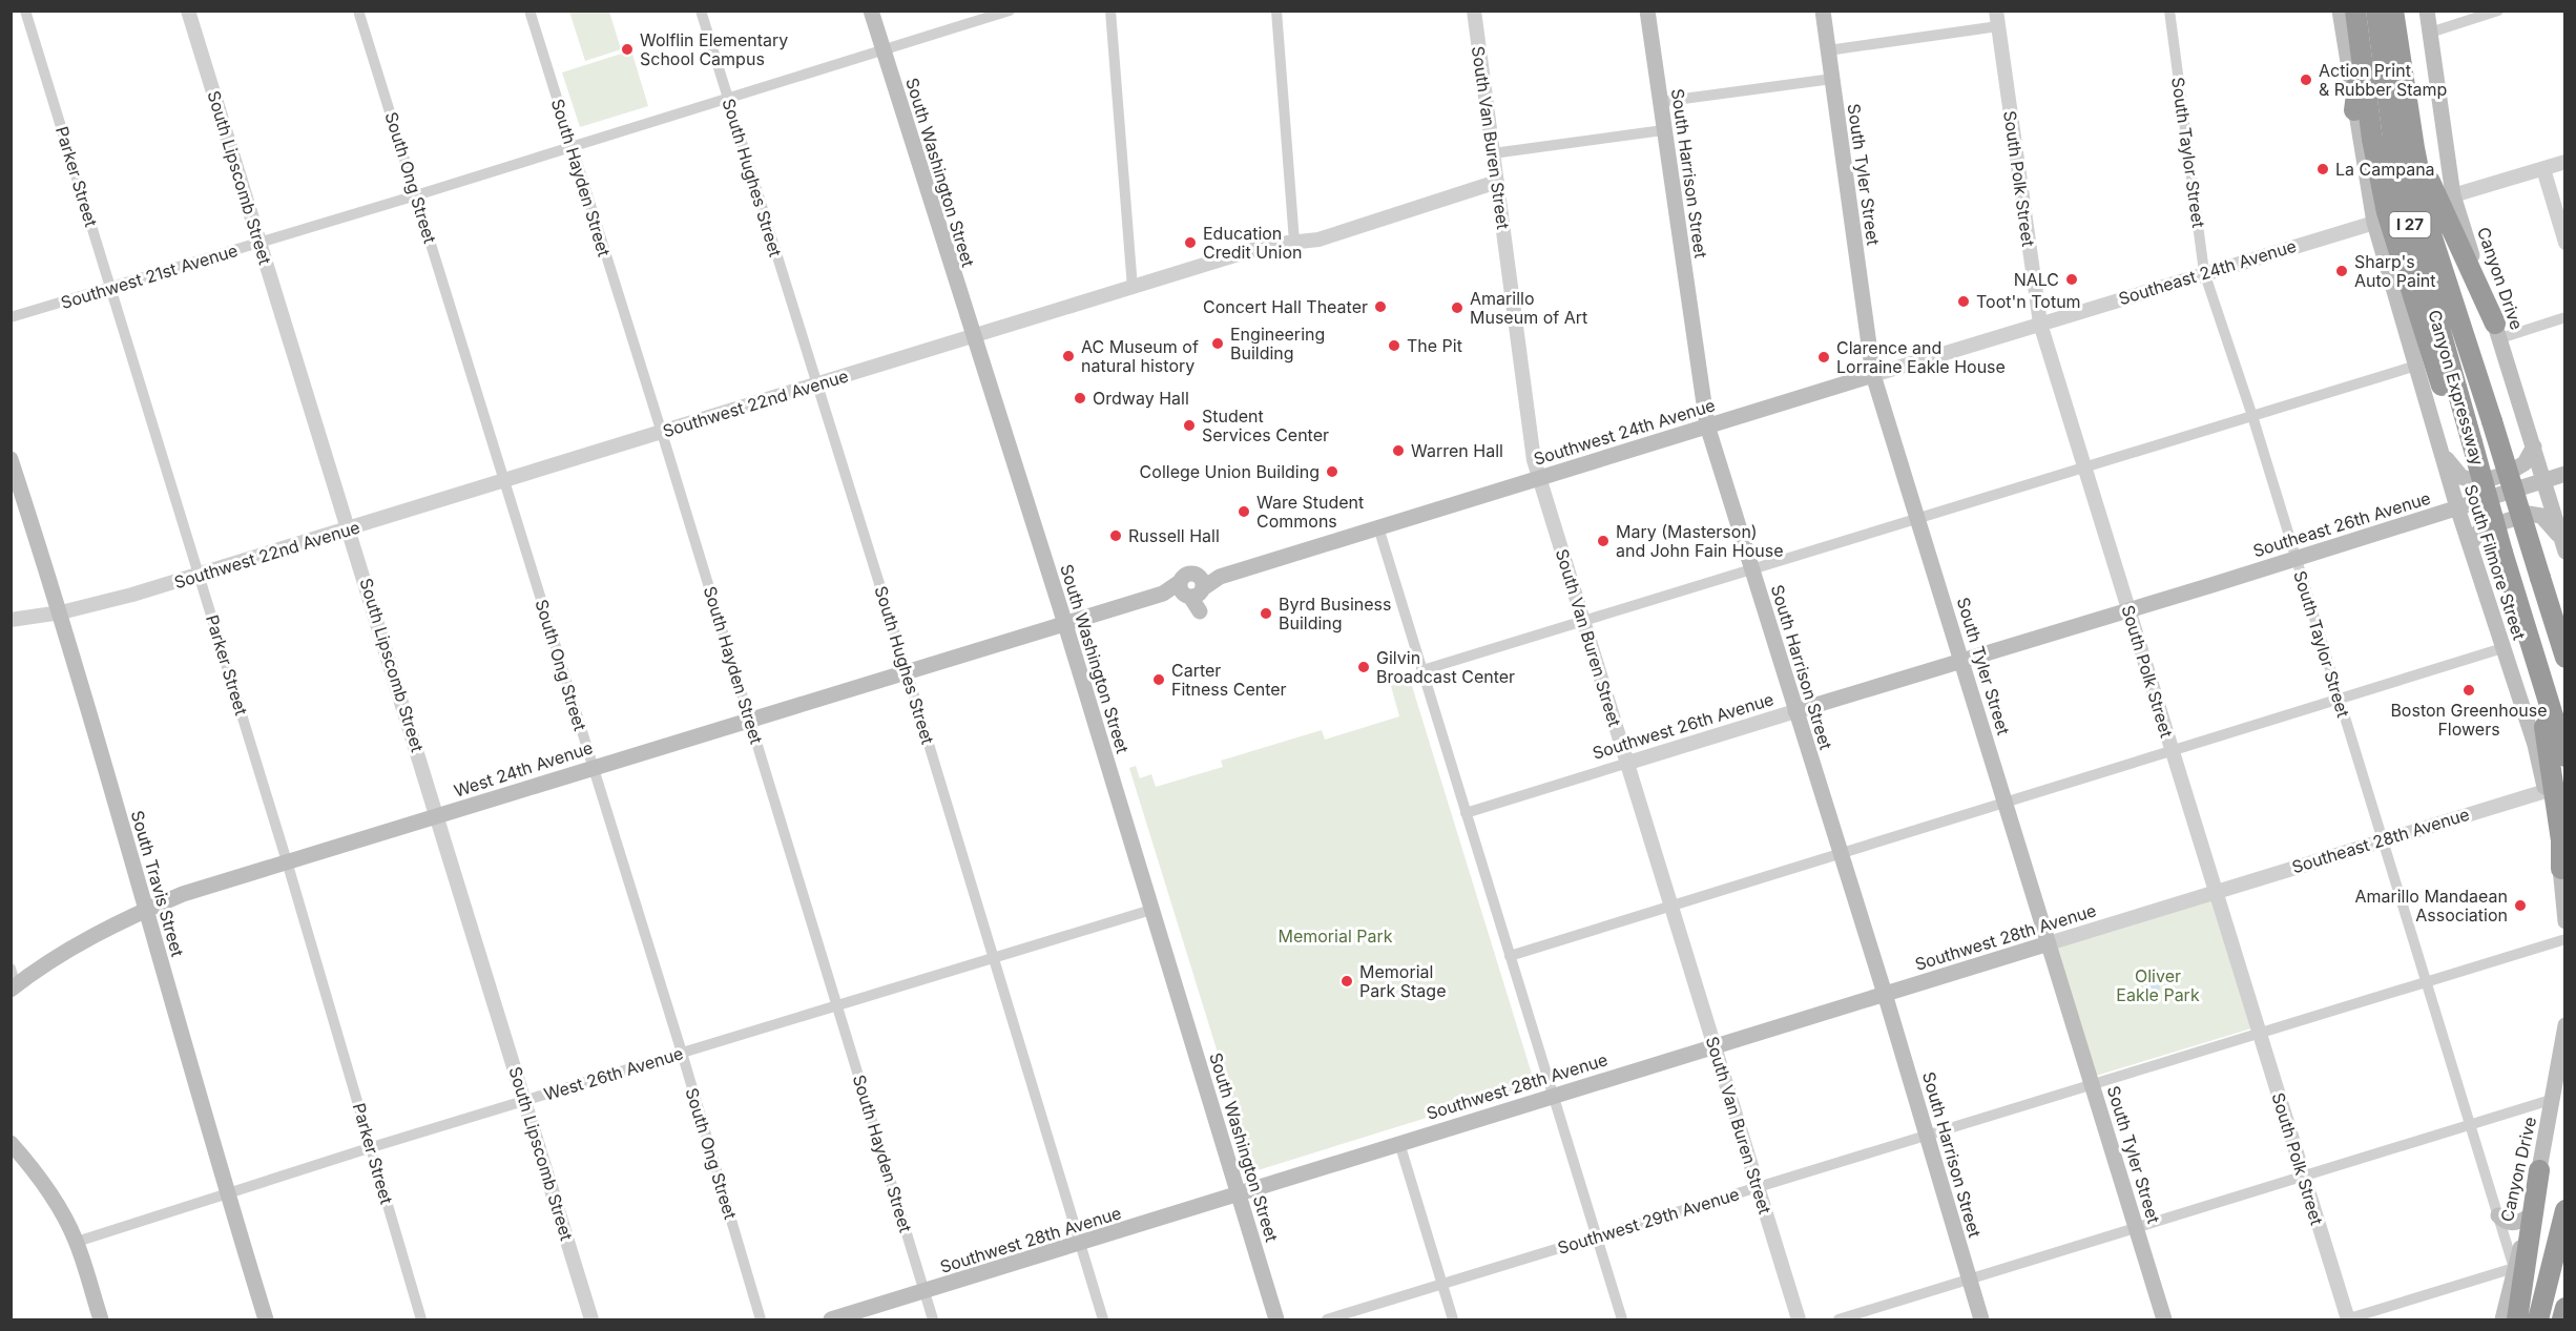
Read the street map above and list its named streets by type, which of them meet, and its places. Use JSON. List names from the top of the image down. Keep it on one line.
{"streets":{"highway":["I 27","Canyon Expressway"],"main road":["South Washington Street","South Harrison Street","South Tyler Street","Canyon Drive","Southwest 24th Avenue","Southeast 26th Avenue","South Filmore Street","Southwest 26th Avenue","West 24th Avenue","South Travis Street","Southwest 28th Avenue"],"street":["South Van Buren Street","South Taylor Street","Parker Street","South Lipscomb Street","South Ong Street","South Hayden Street","South Hughes Street","South Polk Street","Southeast 24th Avenue","Southwest 21st Avenue","Southwest 22nd Avenue","Southeast 28th Avenue","West 26th Avenue","Southwest 29th Avenue"]},"crossings":[["South Van Buren Street","Southwest 22nd Avenue"],["South Van Buren Street","Southwest 24th Avenue"],["South Van Buren Street","Southwest 26th Avenue"],["South Van Buren Street","Southwest 28th Avenue"],["South Van Buren Street","Southwest 29th Avenue"],["South Taylor Street","Southeast 24th Avenue"],["South Taylor Street","Canyon Drive"],["South Taylor Street","Southeast 26th Avenue"],["South Taylor Street","Southeast 28th Avenue"],["South Taylor Street","Southwest 29th Avenue"],["South Washington Street","Southwest 21st Avenue"],["South Washington Street","Southwest 22nd Avenue"],["South Washington Street","Southwest 24th Avenue"],["South Washington Street","West 24th Avenue"],["South Washington Street","Southwest 28th Avenue"],["South Washington Street","West 26th Avenue"],["South Harrison Street","Southwest 24th Avenue"],["South Harrison Street","Southwest 26th Avenue"],["South Harrison Street","Southwest 28th Avenue"],["South Harrison Street","Southwest 29th Avenue"],["South Tyler Street","Southwest 24th Avenue"],["South Tyler Street","Southwest 26th Avenue"],["South Tyler Street","Southwest 28th Avenue"],["South Tyler Street","Southwest 29th Avenue"],["Parker Street","Southwest 21st Avenue"],["Parker Street","Southwest 22nd Avenue"],["Parker Street","West 24th Avenue"],["Parker Street","West 26th Avenue"],["South Lipscomb Street","Southwest 21st Avenue"],["South Lipscomb Street","Southwest 22nd Avenue"],["South Lipscomb Street","West 24th Avenue"],["South Lipscomb Street","West 26th Avenue"],["South Ong Street","Southwest 21st Avenue"],["South Ong Street","Southwest 22nd Avenue"],["South Ong Street","West 24th Avenue"],["South Ong Street","West 26th Avenue"],["South Hayden Street","Southwest 21st Avenue"],["South Hayden Street","Southwest 22nd Avenue"],["South Hayden Street","West 24th Avenue"],["South Hayden Street","Southwest 28th Avenue"],["South Hayden Street","West 26th Avenue"],["South Hughes Street","Southwest 21st Avenue"],["South Hughes Street","Southwest 22nd Avenue"],["South Hughes Street","West 24th Avenue"],["South Hughes Street","Southwest 28th Avenue"],["South Hughes Street","West 26th Avenue"],["South Polk Street","Southeast 24th Avenue"],["South Polk Street","Southwest 24th Avenue"],["South Polk Street","Southeast 26th Avenue"],["South Polk Street","Southwest 26th Avenue"],["South Polk Street","Southeast 28th Avenue"],["South Polk Street","Southwest 28th Avenue"],["South Polk Street","Southwest 29th Avenue"],["Southeast 24th Avenue","Southwest 24th Avenue"],["Southeast 24th Avenue","South Filmore Street"],["Canyon Drive","Southeast 26th Avenue"],["Southwest 22nd Avenue","South Travis Street"],["Southwest 24th Avenue","West 24th Avenue"],["Southeast 26th Avenue","South Filmore Street"],["Southeast 26th Avenue","Southwest 26th Avenue"],["South Filmore Street","Southeast 28th Avenue"],["West 24th Avenue","South Travis Street"],["Southeast 28th Avenue","Southwest 28th Avenue"],["South Travis Street","West 26th Avenue"]],"parks":["Memorial Park","Oliver Eakle Park"],"places":["Wolflin Elementary School Campus","Action Print & Rubber Stamp","La Campana","Education Credit Union","Sharp's Auto Paint","NALC","Toot'n Totum","Concert Hall Theater","Amarillo Museum of Art","Engineering Building","The Pit","AC Museum of natural history","Clarence and Lorraine Eakle House","Ordway Hall","Student Services Center","Warren Hall","College Union Building","Ware Student Commons","Russell Hall","Mary (Masterson) and John Fain House","Byrd Business Building","Gilvin Broadcast Center","Carter Fitness Center","Boston Greenhouse Flowers","Amarillo Mandaean Association","Memorial Park Stage"]}
